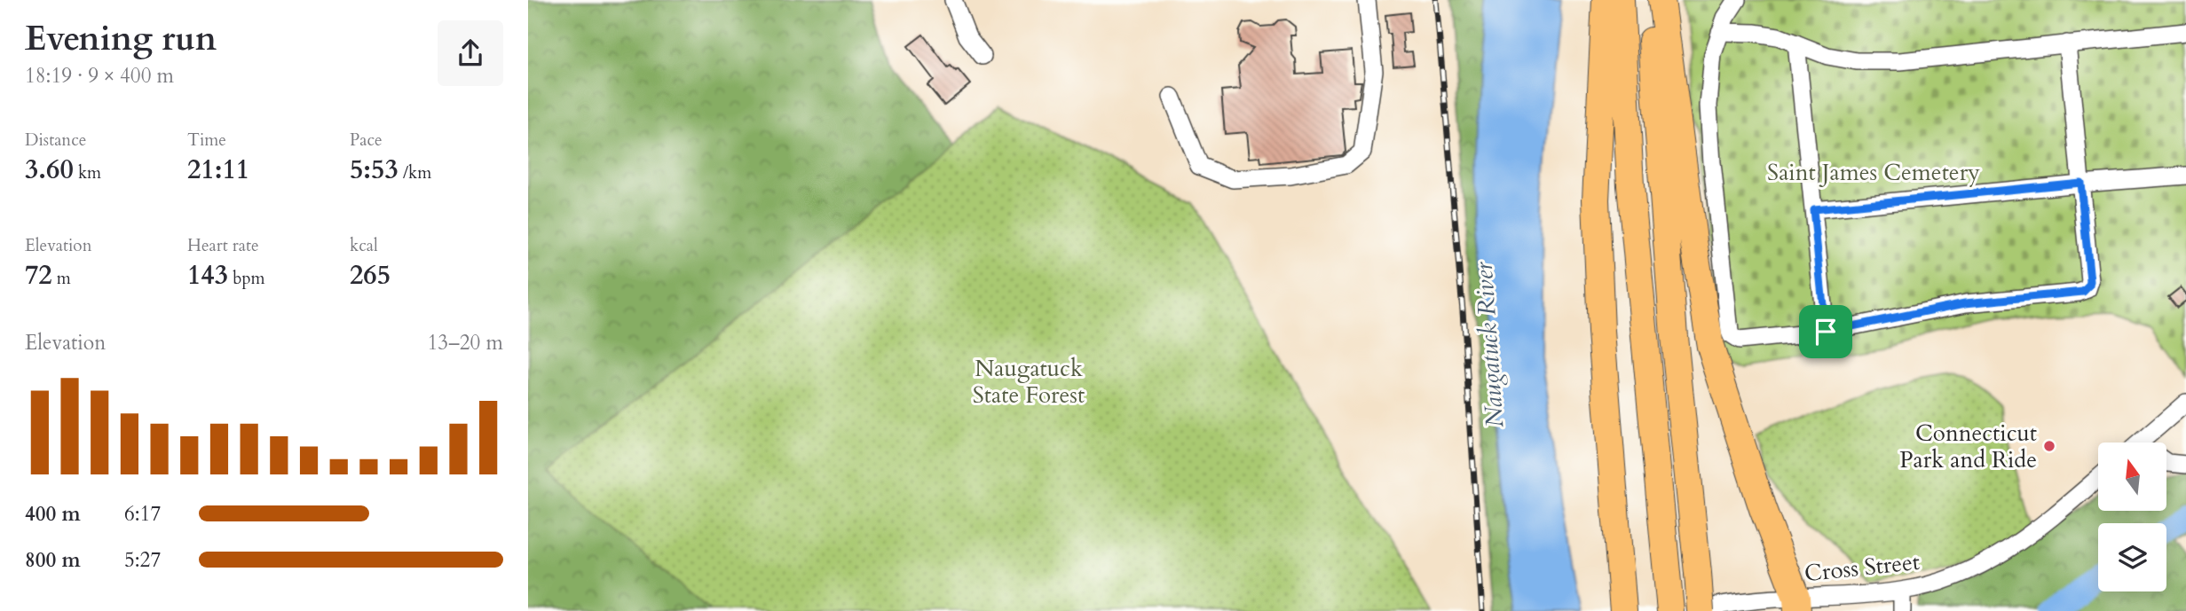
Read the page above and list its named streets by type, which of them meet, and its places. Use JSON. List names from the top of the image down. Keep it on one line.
{"streets":{"street":["Cross Street"]},"water":["Naugatuck River"],"parks":["Saint James Cemetery","Naugatuck State Forest"],"places":["Connecticut Park and Ride"],"north":"top","page":{"heading":["Evening run","18:19 · 9 × 400 m"],"stats":[["Distance","3.60 km"],["Time","21:11"],["Pace","5:53 /km"],["Elevation","72 m"],["Heart rate","143 bpm"],["kcal","265"]],"chart":["Elevation","13–20 m"],"list":[{"name":"400 m","note":"6:17"},{"name":"800 m","note":"5:27"}]}}
